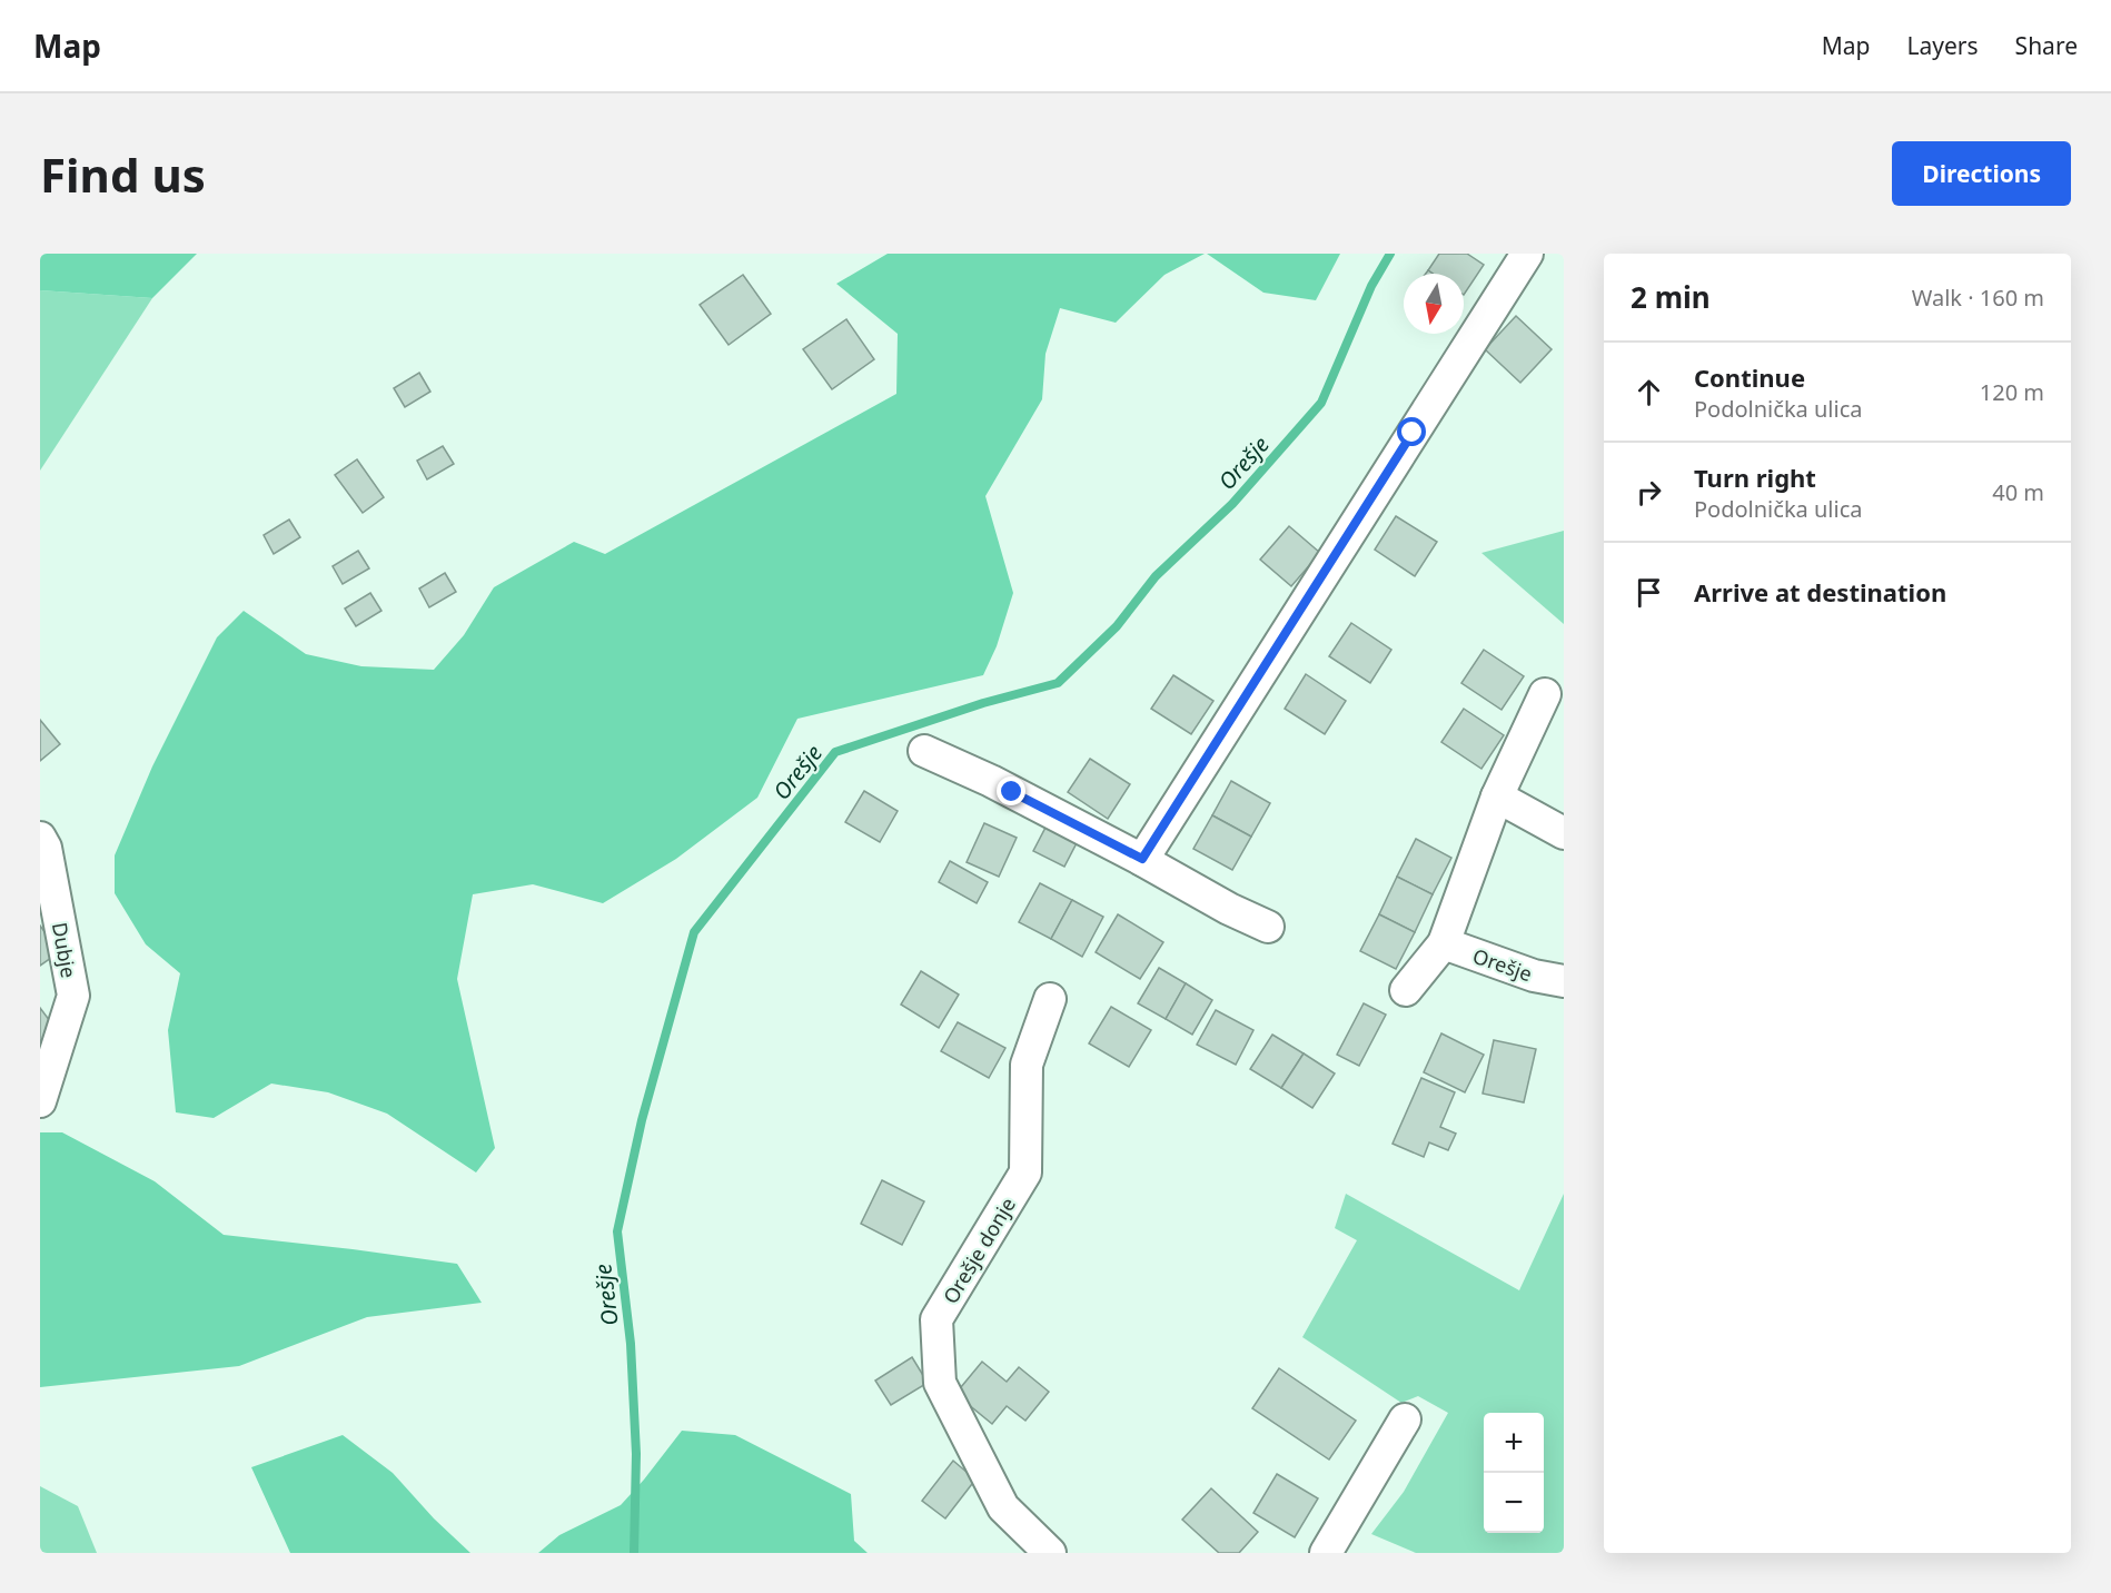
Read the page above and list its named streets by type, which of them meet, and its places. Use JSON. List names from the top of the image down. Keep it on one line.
{"streets":{"street":["Dubje","Orešje","Orešje donje"]},"water":["Orešje"],"north":"bottom","page":{"header":"Map","nav":["Map","Layers","Share"],"buttons":"Directions","title":"Find us","heading":["2 min","Walk · 160 m"],"list":[["Continue","Podolnička ulica","120 m"],["Turn right","Podolnička ulica","40 m"],"Arrive at destination"],"map_buttons":["+","−"]}}
